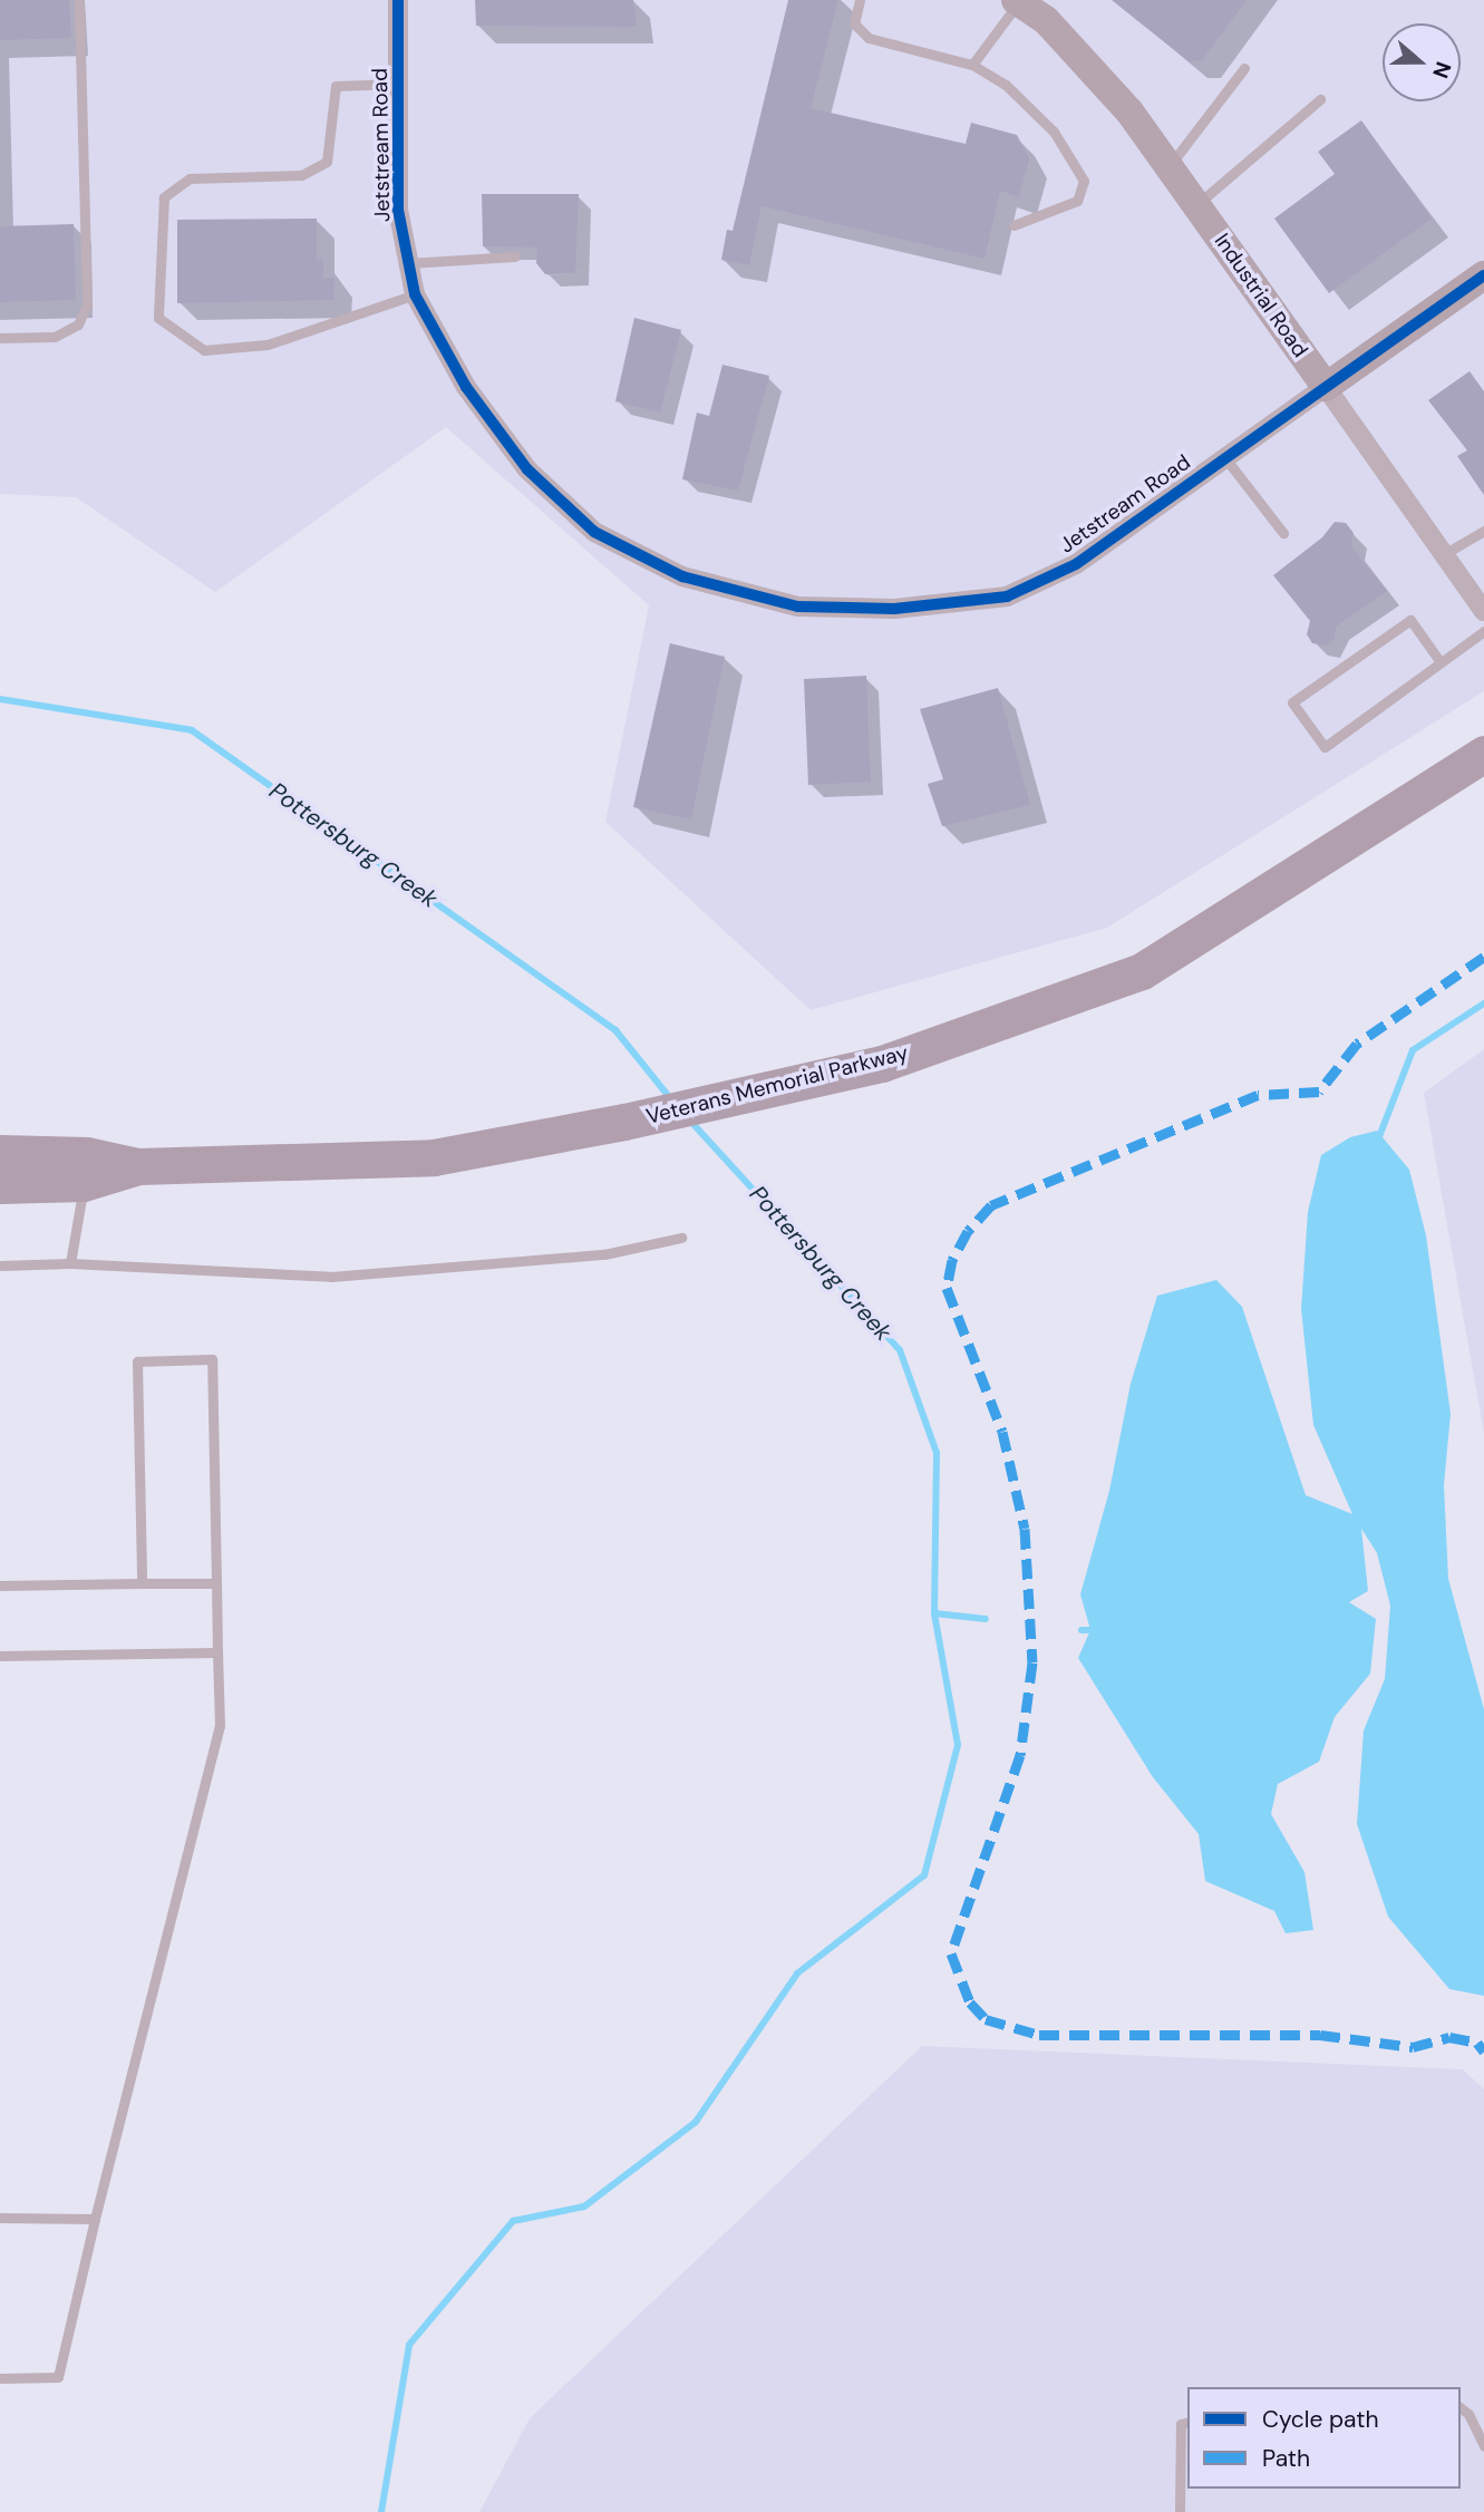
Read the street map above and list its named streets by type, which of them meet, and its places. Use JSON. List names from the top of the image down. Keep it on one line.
{"streets":{"highway":["Veterans Memorial Parkway"],"street":["Jetstream Road","Industrial Road"]},"crossings":[["Jetstream Road","Industrial Road"]],"water":["Pottersburg Creek"],"legend":["Cycle path","Path"],"north":"right"}
